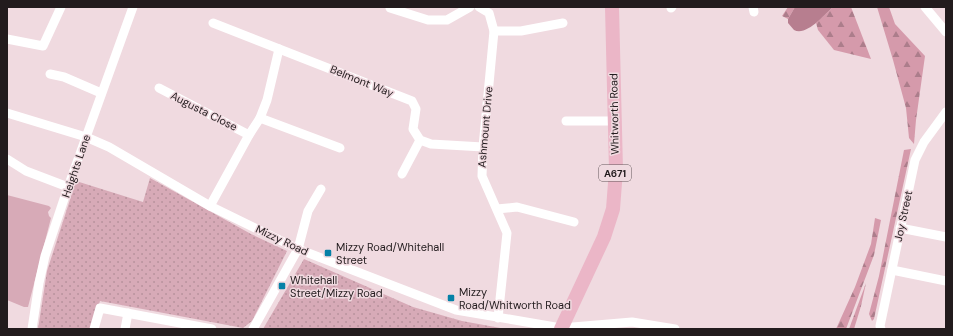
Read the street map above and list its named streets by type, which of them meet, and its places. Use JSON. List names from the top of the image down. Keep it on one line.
{"streets":{"main road":["Whitworth Road","A671"],"street":["Belmont Way","Augusta Close","Ashmount Drive","Heights Lane","Joy Street","Mizzy Road"]},"crossings":[["Belmont Way","Augusta Close"],["Augusta Close","Mizzy Road"],["Whitworth Road","Mizzy Road"],["Ashmount Drive","Mizzy Road"],["Heights Lane","Mizzy Road"]],"places":{"transit":["Mizzy Road/Whitehall Street","Whitehall Street/Mizzy Road","Mizzy Road/Whitworth Road"]}}
